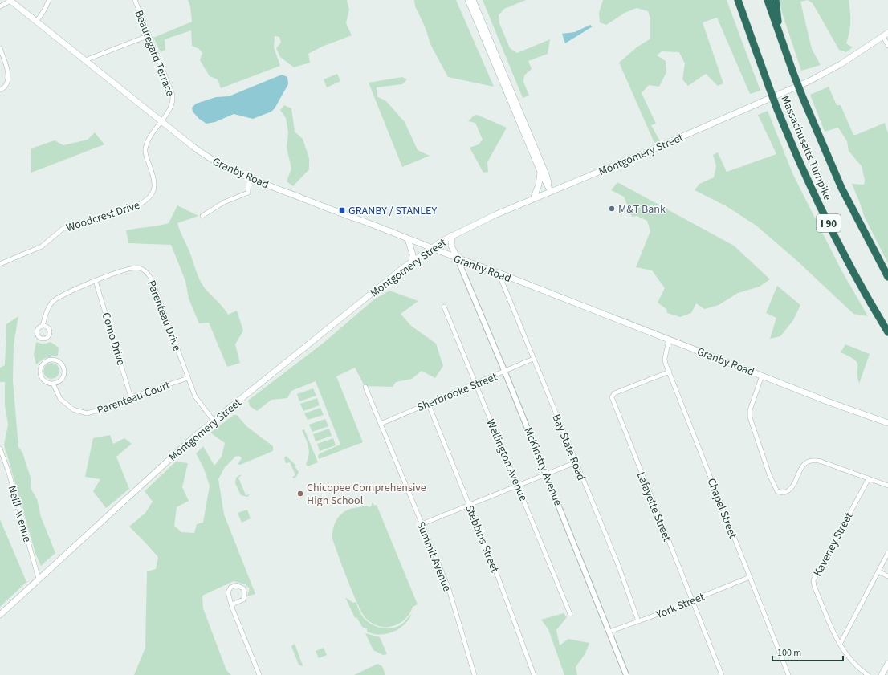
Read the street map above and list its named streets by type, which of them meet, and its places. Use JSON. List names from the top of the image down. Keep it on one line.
{"streets":{"highway":["Massachusetts Turnpike","I 90"],"main road":["Montgomery Street","Granby Road"],"street":["Beauregard Terrace","Woodcrest Drive","Parenteau Drive","Como Drive","Sherbrooke Street","Parenteau Court","Bay State Road","Wellington Avenue","McKinstry Avenue","Lafayette Street","Chapel Street","Neill Avenue","Stebbins Street","Kaveney Street","Summit Avenue","York Street"]},"crossings":[["Beauregard Terrace","Granby Road"],["Beauregard Terrace","Woodcrest Drive"],["Montgomery Street","Granby Road"],["Montgomery Street","Parenteau Drive"],["Montgomery Street","Neill Avenue"],["Granby Road","Woodcrest Drive"],["Granby Road","Bay State Road"],["Granby Road","McKinstry Avenue"],["Granby Road","Chapel Street"],["Parenteau Drive","Como Drive"],["Parenteau Drive","Parenteau Court"],["Como Drive","Parenteau Court"],["Sherbrooke Street","Bay State Road"],["Sherbrooke Street","Wellington Avenue"],["Sherbrooke Street","McKinstry Avenue"],["Sherbrooke Street","Stebbins Street"],["Sherbrooke Street","Summit Avenue"],["Bay State Road","York Street"],["McKinstry Avenue","York Street"],["Lafayette Street","Chapel Street"],["Lafayette Street","York Street"],["Chapel Street","York Street"]],"places":{"other":["M&T Bank","Chicopee Comprehensive High School"],"transit":["GRANBY / STANLEY"]},"scale_bar":"100 m"}
